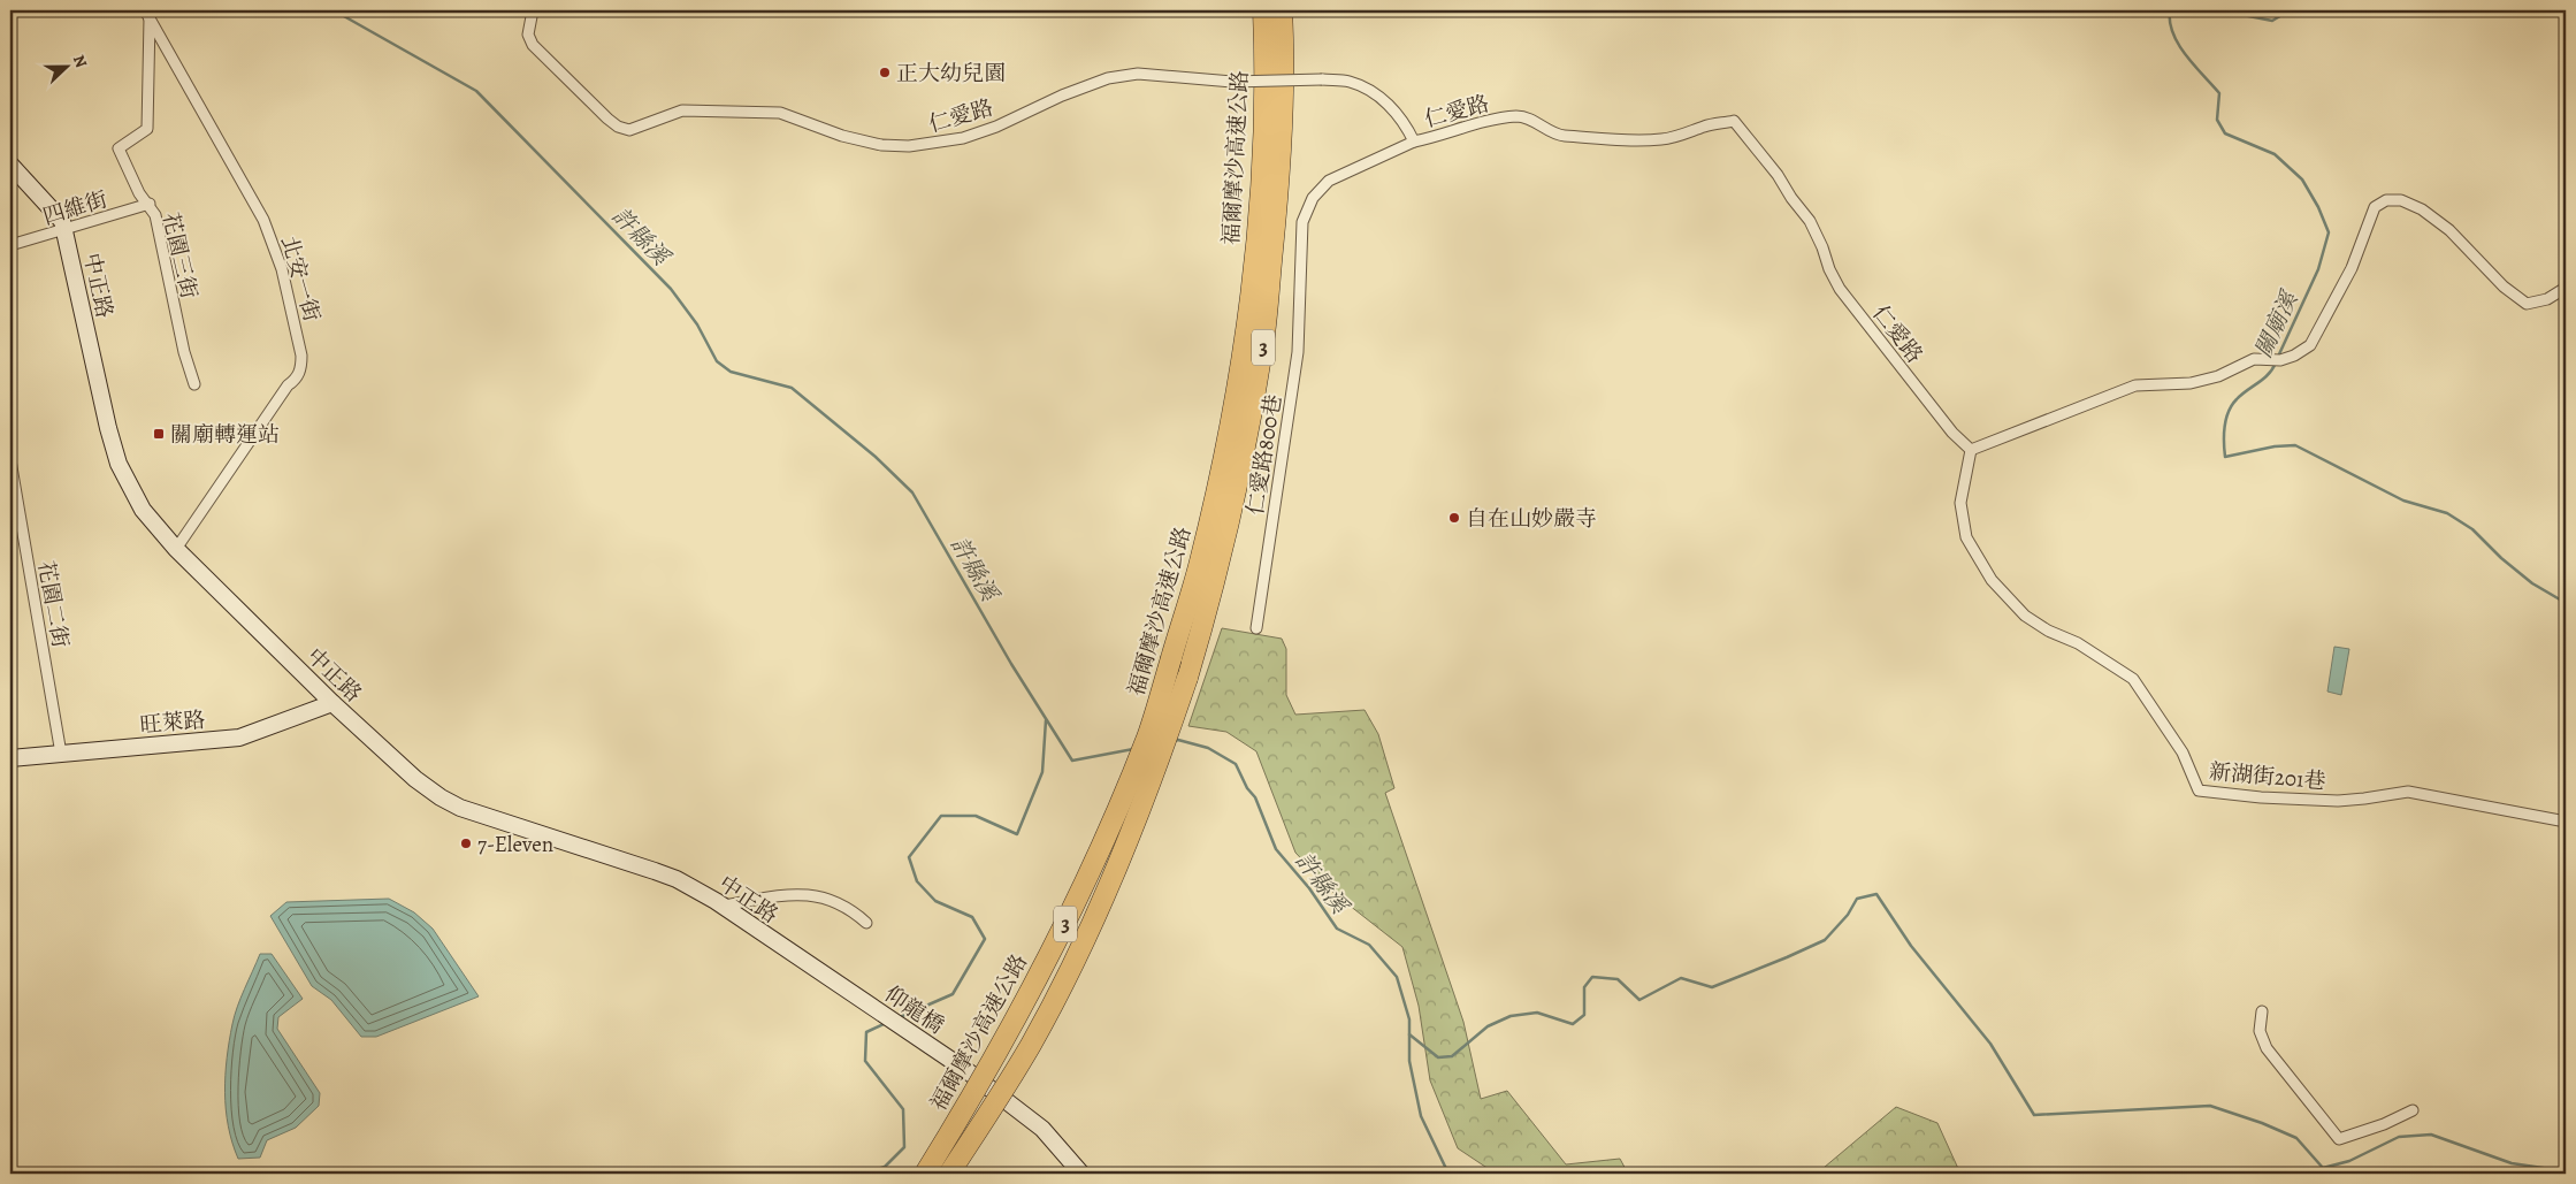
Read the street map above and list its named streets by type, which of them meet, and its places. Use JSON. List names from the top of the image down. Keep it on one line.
{"streets":{"highway":["福爾摩沙高速公路","3"],"main road":["中正路","旺萊路","仰龍橋"],"street":["仁愛路","四維街","花園三街","北安一街","仁愛路800巷","花園二街","新湖街201巷"]},"crossings":[["仁愛路","仁愛路800巷"],["仁愛路","新湖街201巷"],["四維街","花園三街"],["四維街","中正路"],["花園三街","北安一街"],["北安一街","中正路"],["中正路","旺萊路"],["中正路","仰龍橋"],["花園二街","旺萊路"]],"water":["許縣溪","關廟溪"],"places":{"other":["正大幼兒園","自在山妙嚴寺","7-Eleven"],"transit":["關廟轉運站"]},"north":"right"}
